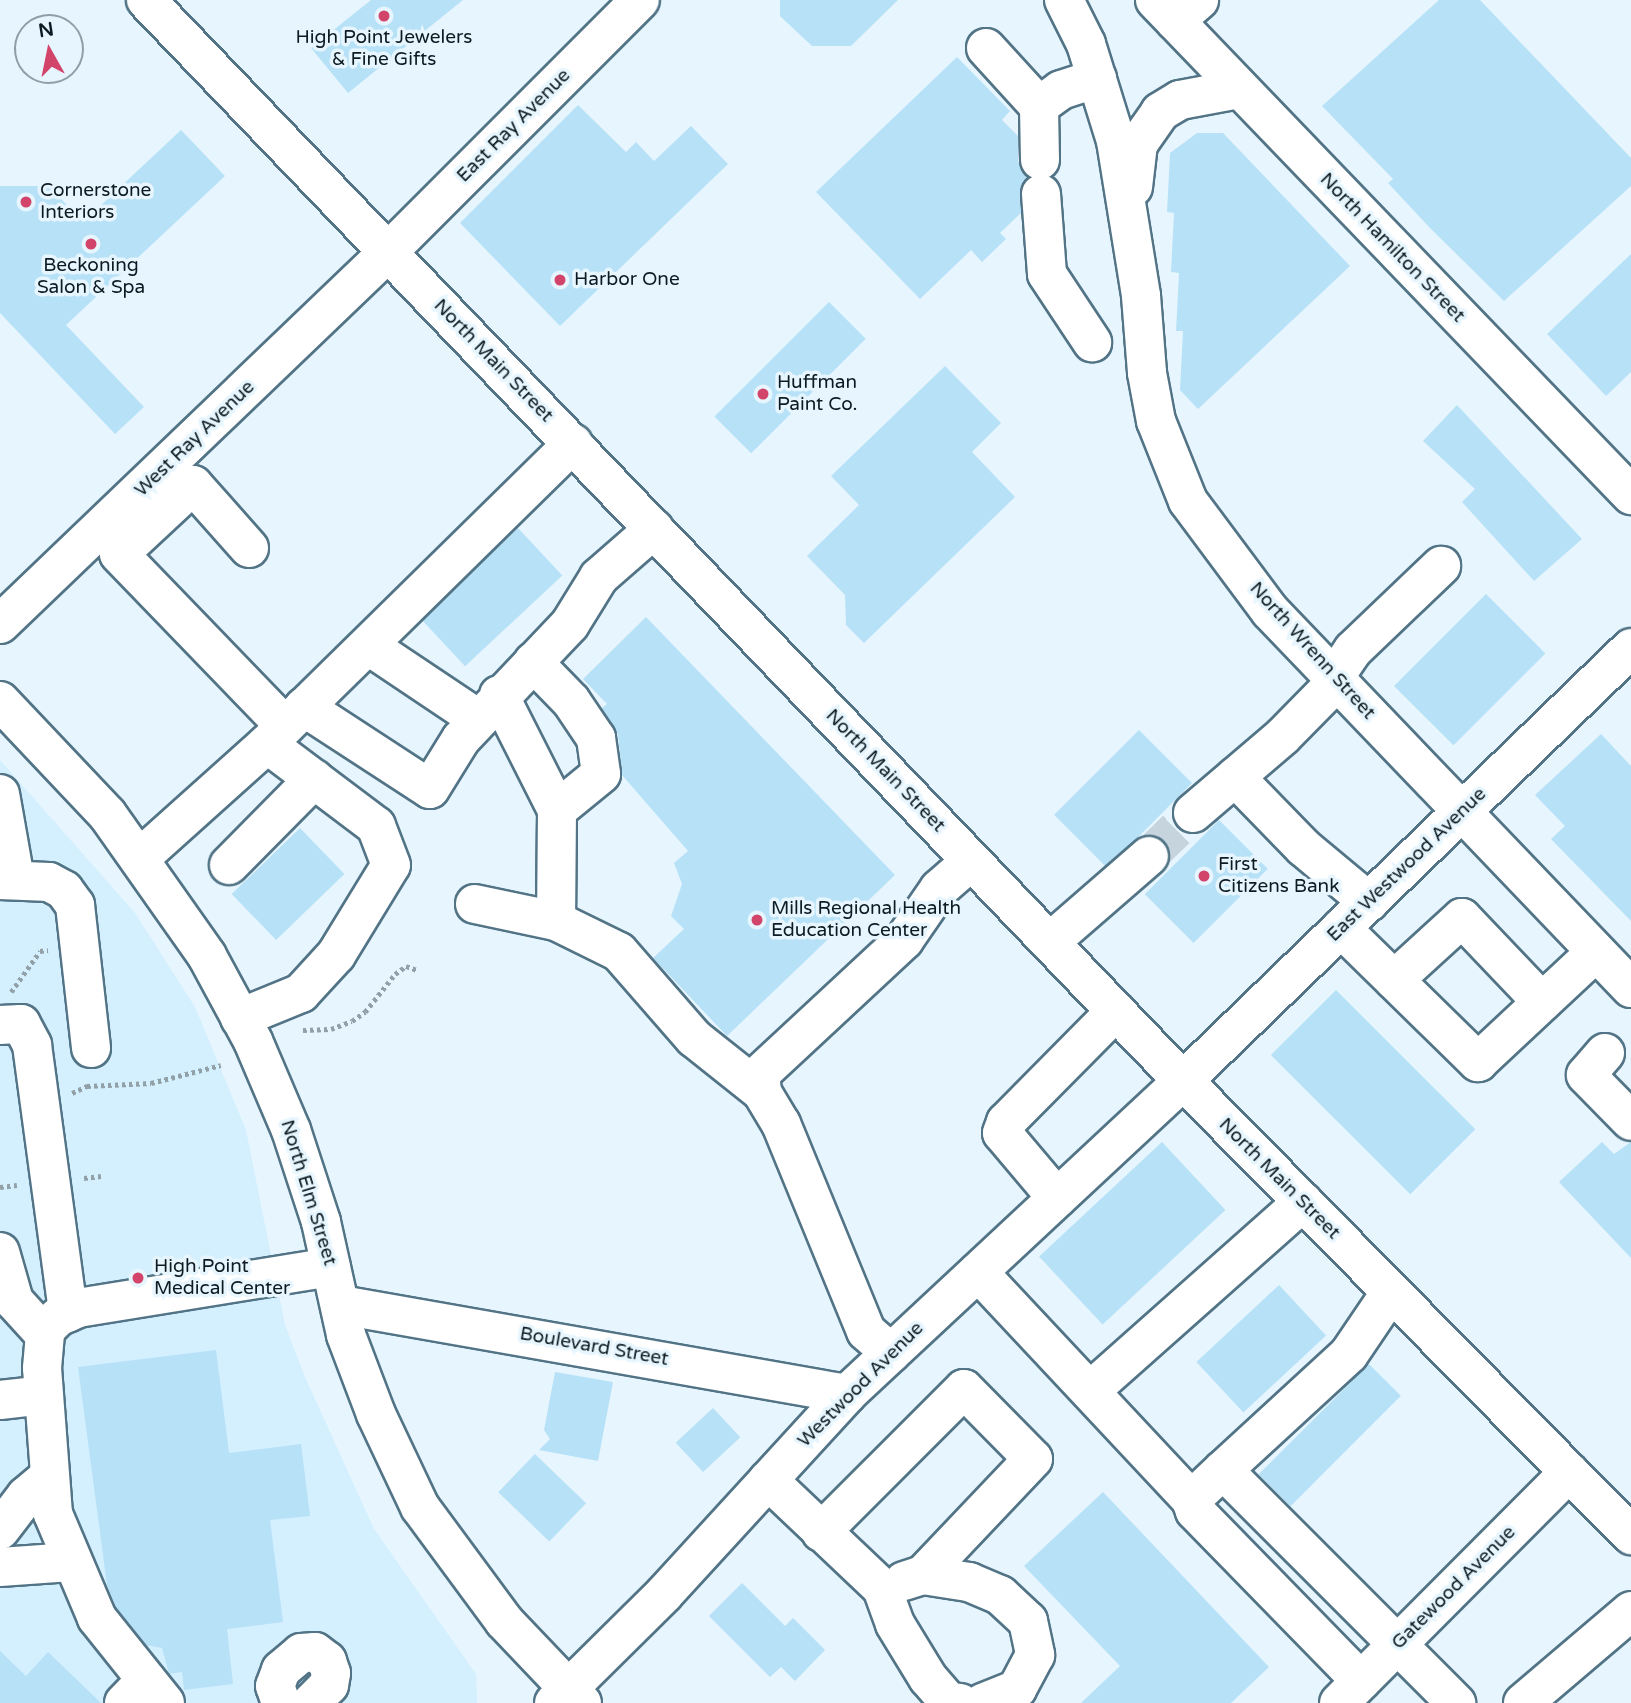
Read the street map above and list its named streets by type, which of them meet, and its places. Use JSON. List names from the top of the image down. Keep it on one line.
{"streets":{"street":["East Ray Avenue","North Hamilton Street","North Main Street","West Ray Avenue","North Wrenn Street","East Westwood Avenue","North Elm Street","Boulevard Street","Westwood Avenue","Gatewood Avenue"]},"crossings":[["East Ray Avenue","North Main Street"],["East Ray Avenue","West Ray Avenue"],["North Main Street","West Ray Avenue"],["North Main Street","East Westwood Avenue"],["North Main Street","Westwood Avenue"],["North Main Street","Gatewood Avenue"],["North Wrenn Street","East Westwood Avenue"],["East Westwood Avenue","Westwood Avenue"],["North Elm Street","Boulevard Street"],["North Elm Street","Westwood Avenue"],["Boulevard Street","Westwood Avenue"]],"places":["High Point Jewelers & Fine Gifts","Cornerstone Interiors","Beckoning Salon & Spa","Harbor One","Huffman Paint Co.","First Citizens Bank","Mills Regional Health Education Center","High Point Medical Center"],"north":"top"}
